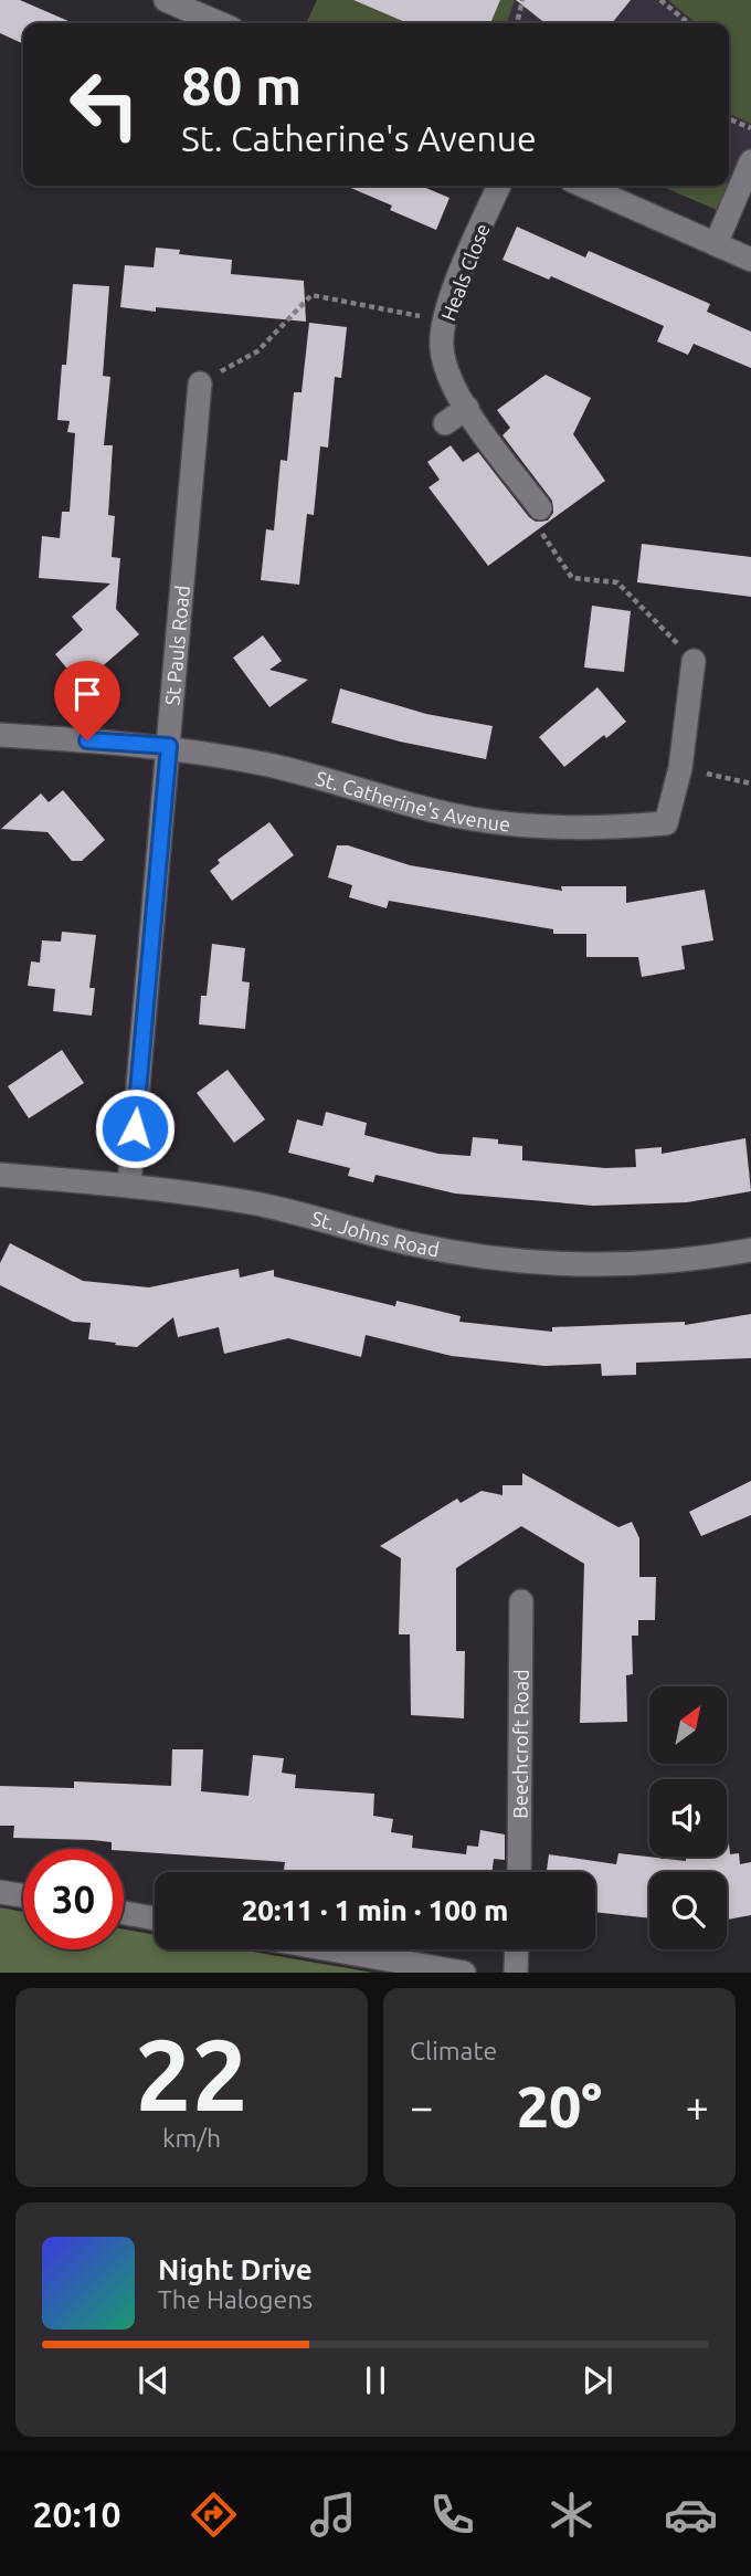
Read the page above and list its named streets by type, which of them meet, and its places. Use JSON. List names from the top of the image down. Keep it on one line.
{"streets":{"street":["Heals Close","St Pauls Road","St. Catherine's Avenue","St. Johns Road","Beechcroft Road"]},"crossings":[["St Pauls Road","St. Catherine's Avenue"],["St Pauls Road","St. Johns Road"]],"north":"top right","page":{"turn":["80 m","St. Catherine's Avenue"],"limit":"30","trip":"20:11 · 1 min · 100 m","tile":[["22","km/h"],"Climate"],"heat":["−","20°","+"],"song":["Night Drive","The Halogens"],"tabs":"20:10"}}
